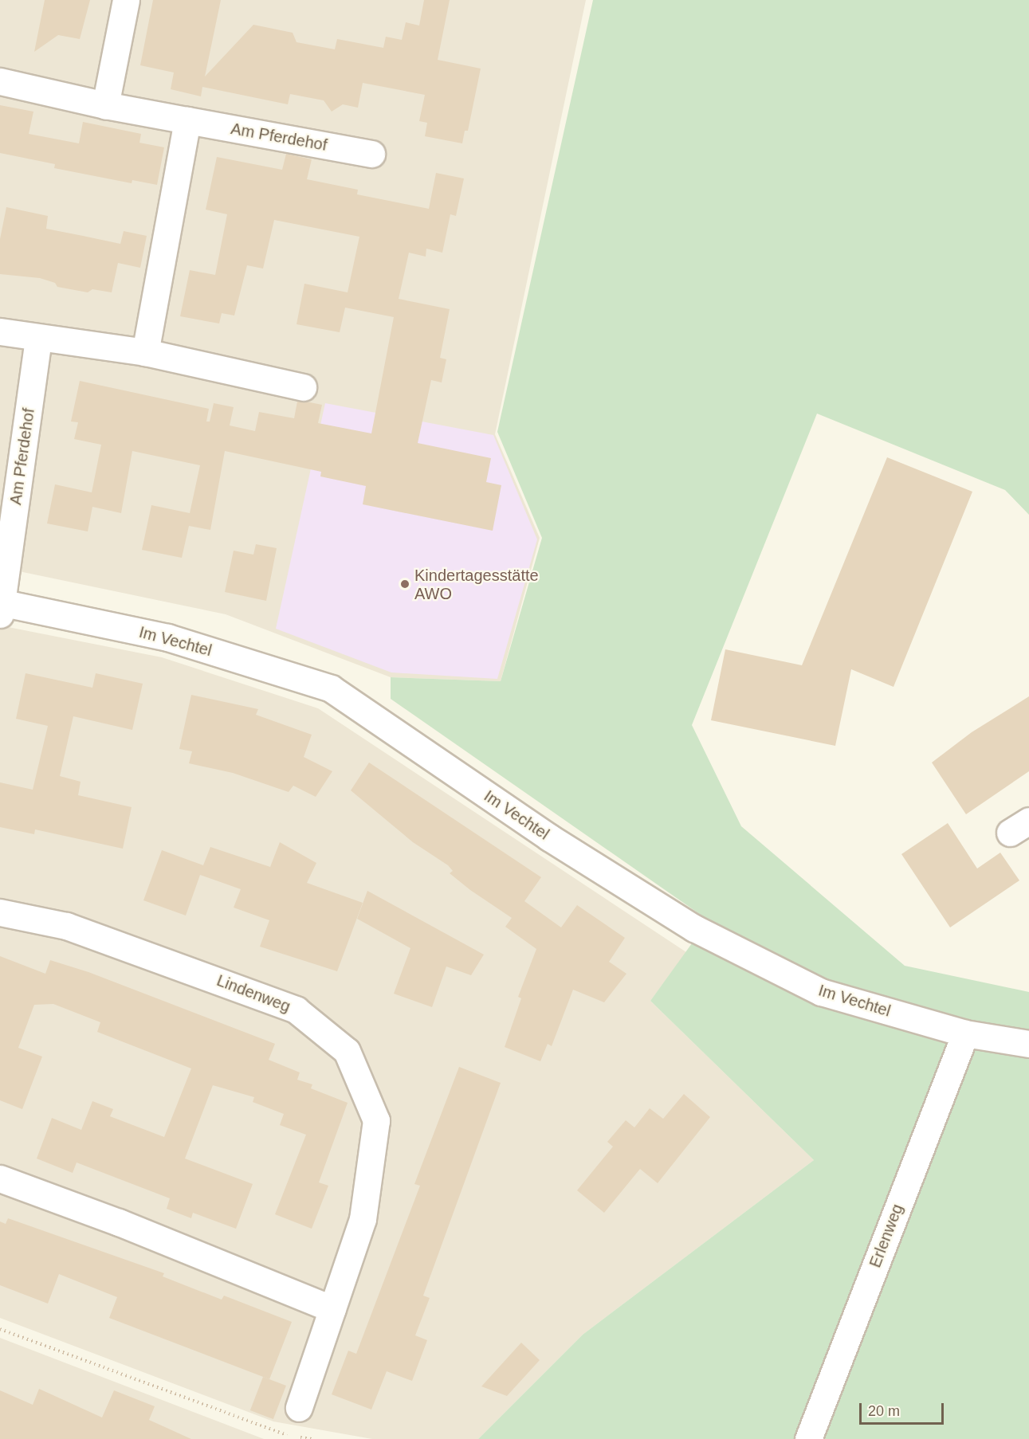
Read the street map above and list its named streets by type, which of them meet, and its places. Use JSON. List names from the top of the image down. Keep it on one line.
{"streets":{"street":["Am Pferdehof","Im Vechtel","Lindenweg","Erlenweg"]},"crossings":[["Am Pferdehof","Im Vechtel"],["Im Vechtel","Erlenweg"]],"places":["Kindertagesstätte AWO"],"scale_bar":"20 m"}
